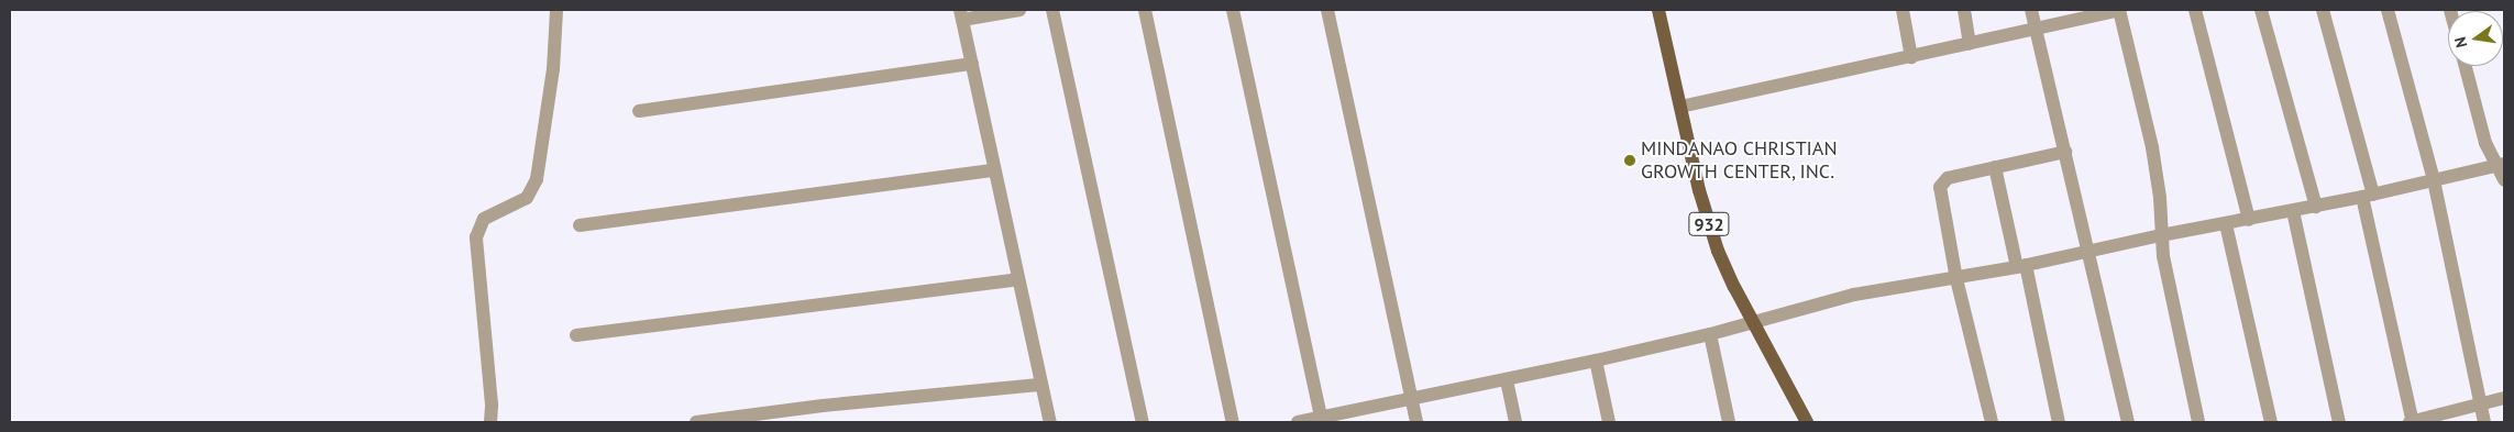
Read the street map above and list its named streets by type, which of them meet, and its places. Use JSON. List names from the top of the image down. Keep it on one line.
{"streets":{"main road":["932"]},"places":["MINDANAO CHRISTIAN GROWTH CENTER, INC."],"north":"left"}
